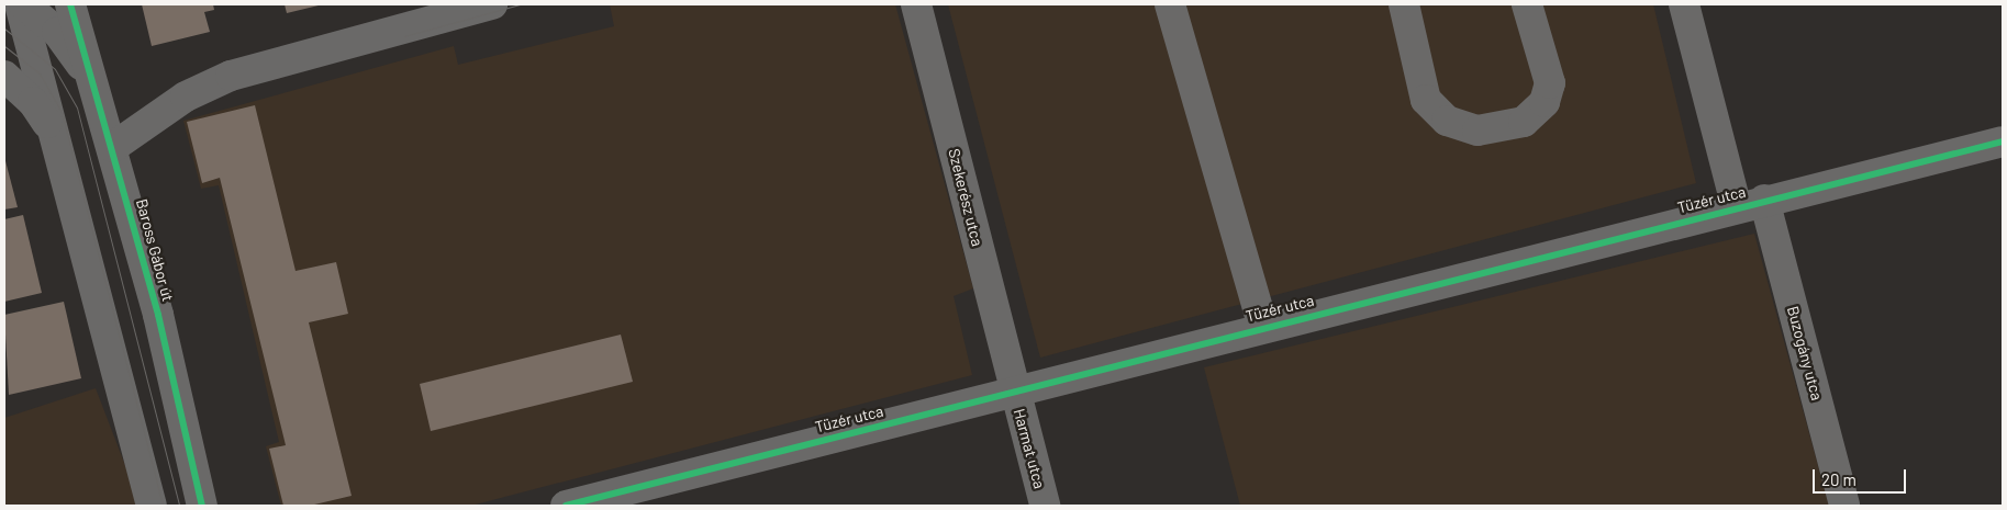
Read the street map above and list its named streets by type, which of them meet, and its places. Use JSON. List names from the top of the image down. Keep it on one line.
{"streets":{"street":["Szekerész utca","Tüzér utca","Baross Gábor út","Buzogány utca","Harmat utca"]},"crossings":[["Szekerész utca","Tüzér utca"],["Szekerész utca","Harmat utca"],["Tüzér utca","Buzogány utca"],["Tüzér utca","Harmat utca"]],"scale_bar":"20 m"}
